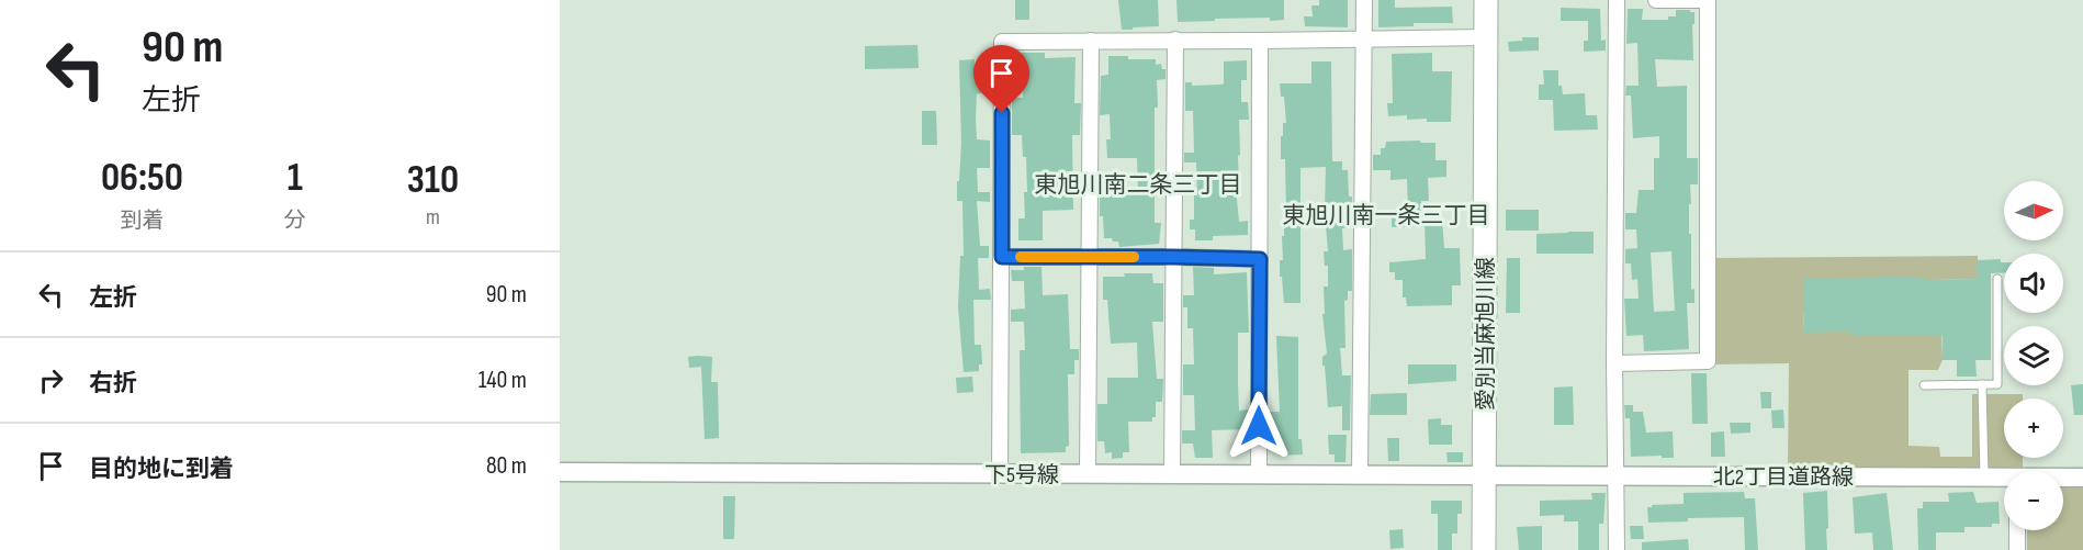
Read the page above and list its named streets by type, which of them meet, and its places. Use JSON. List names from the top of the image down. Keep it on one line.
{"streets":{"main road":["愛別当麻旭川線"],"street":["下5号線","北2丁目道路線"]},"crossings":[["愛別当麻旭川線","下5号線"],["愛別当麻旭川線","北2丁目道路線"],["下5号線","北2丁目道路線"]],"districts":["東旭川南二条三丁目","東旭川南一条三丁目"],"north":"right","page":{"turn":["90 m","左折"],"eta":["06:50","到着","1","分","310","m"],"map_buttons":["+","−"],"list":[{"name":"左折","value":"90 m"},{"name":"右折","value":"140 m"},{"name":"目的地に到着","value":"80 m"}]}}
